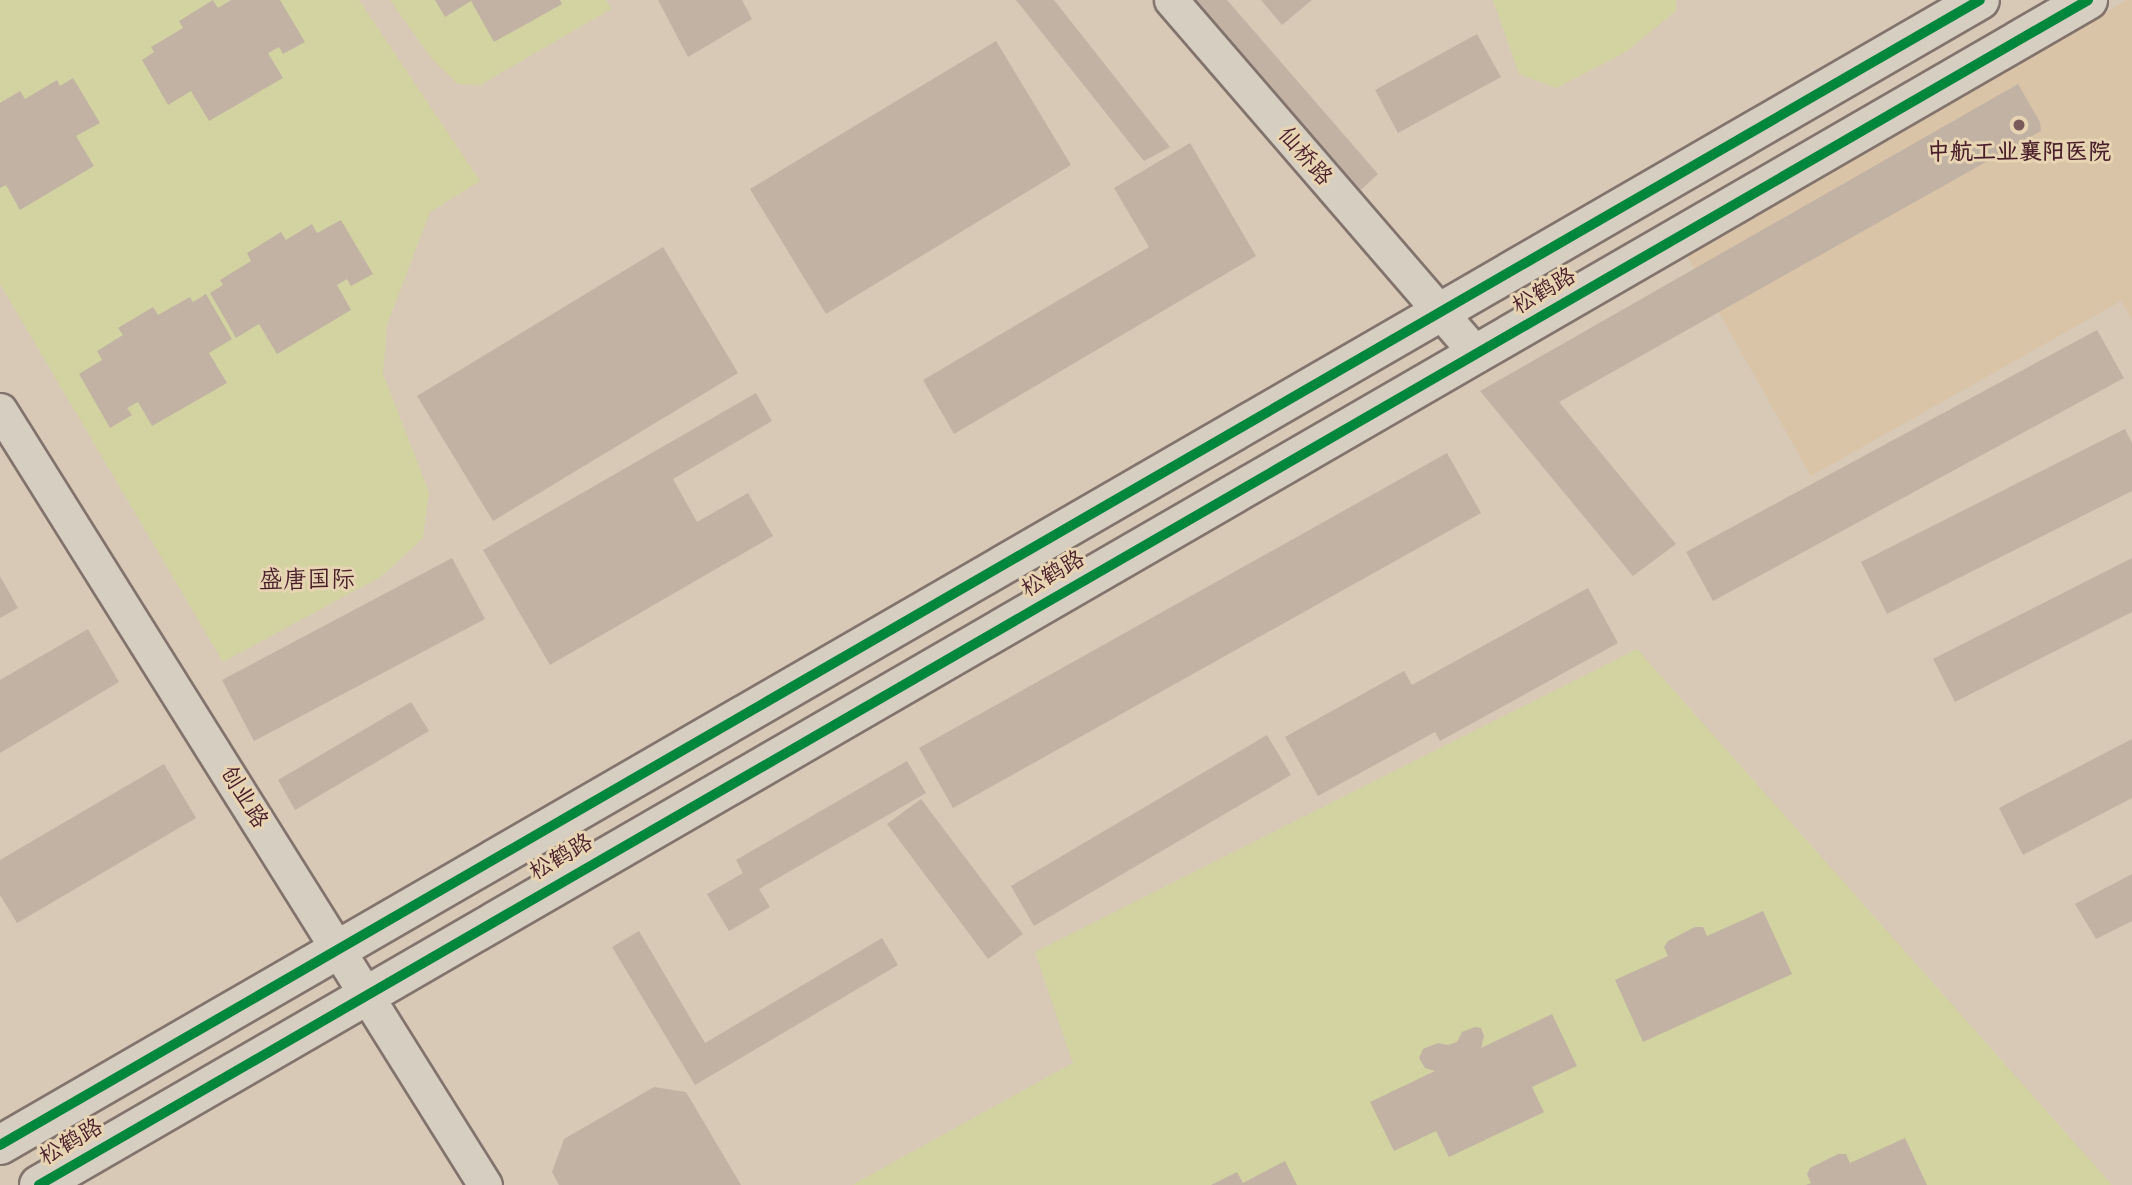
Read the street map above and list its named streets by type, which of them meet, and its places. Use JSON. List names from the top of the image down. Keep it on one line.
{"streets":{"main road":["松鹤路"],"street":["仙桥路","创业路"]},"crossings":[["仙桥路","松鹤路"],["松鹤路","创业路"]],"districts":["盛唐国际"],"places":["中航工业襄阳医院"]}
